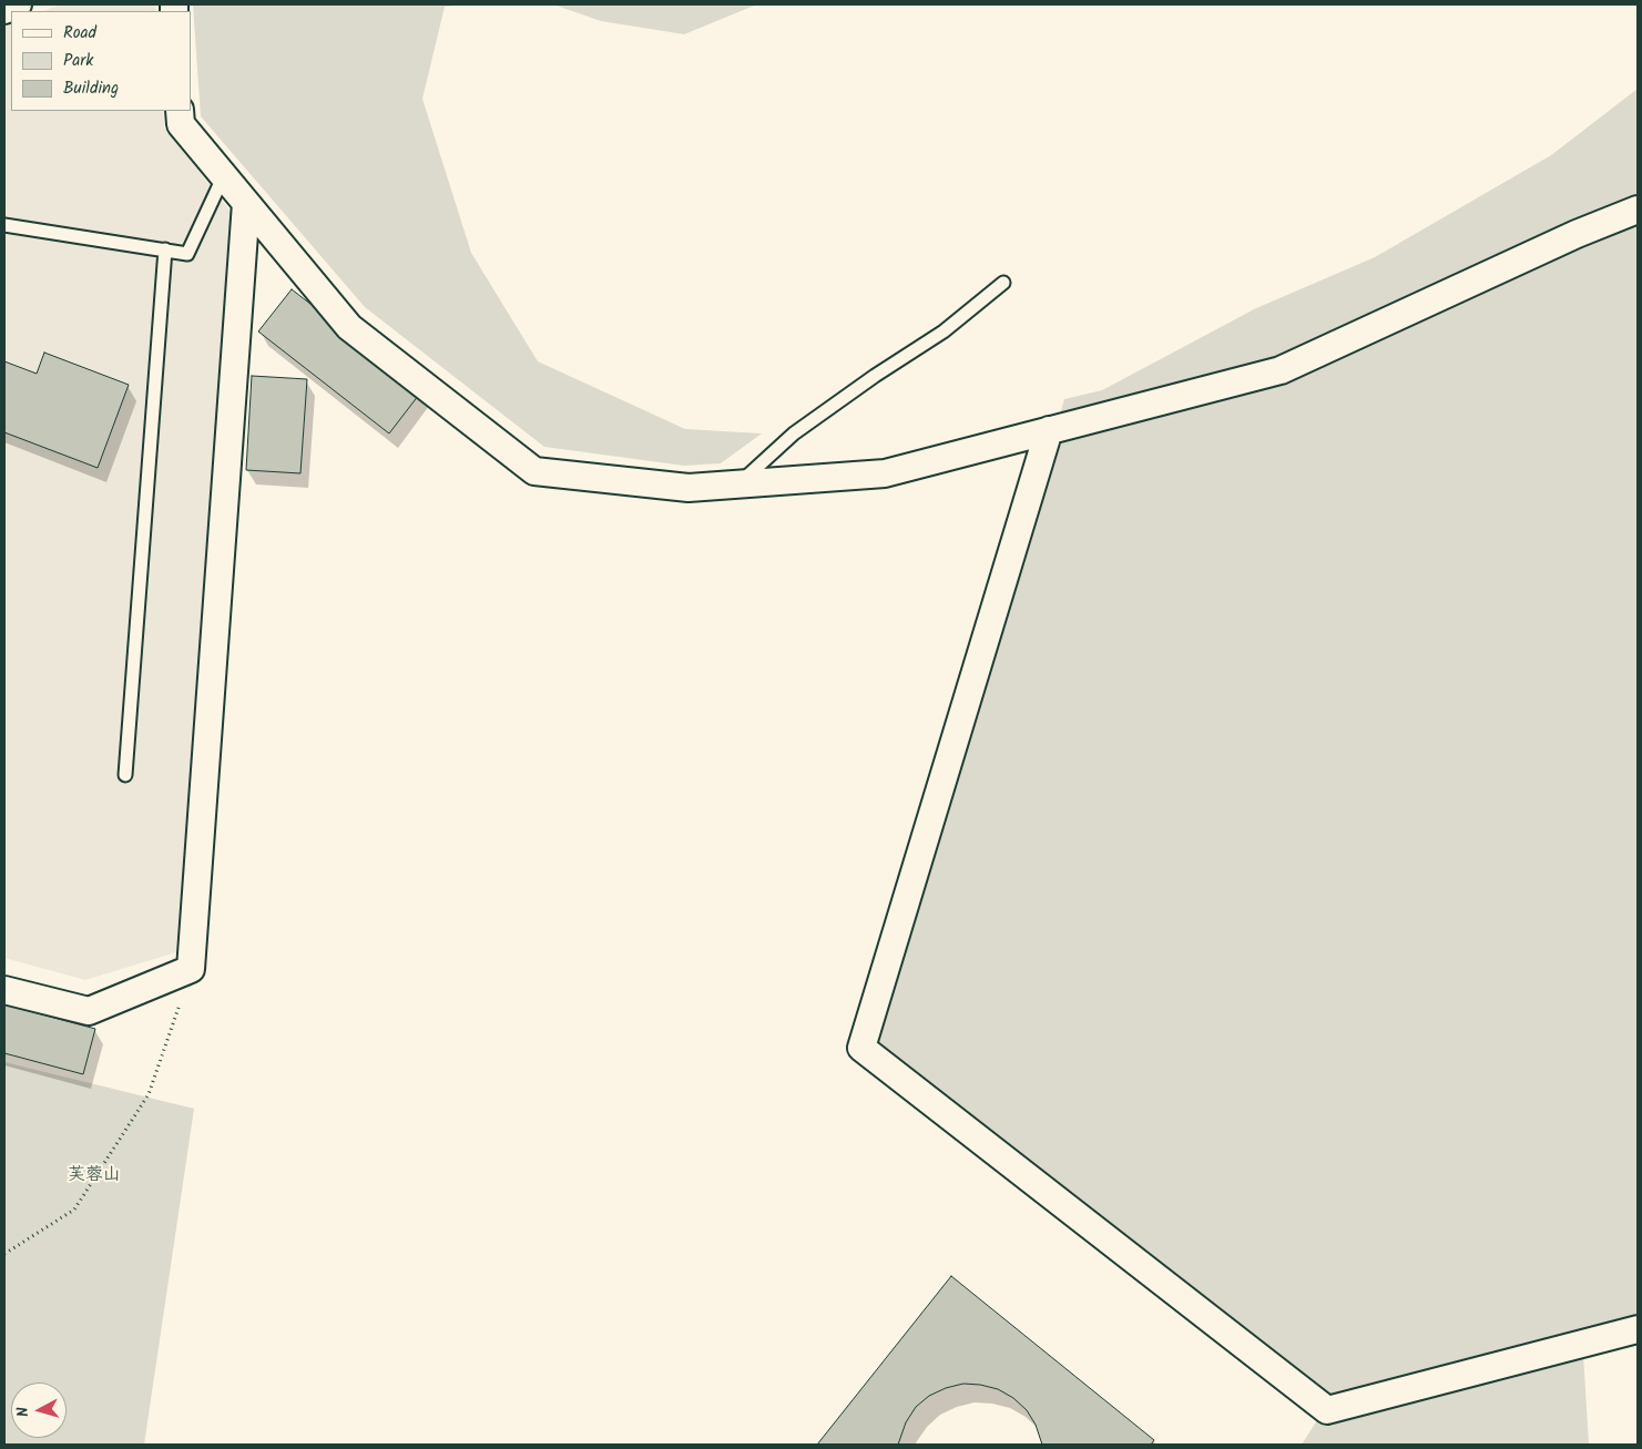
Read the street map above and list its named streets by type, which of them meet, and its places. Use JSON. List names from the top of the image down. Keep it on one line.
{"parks":["芙蓉山"],"legend":["Road","Park","Building"],"north":"left"}
